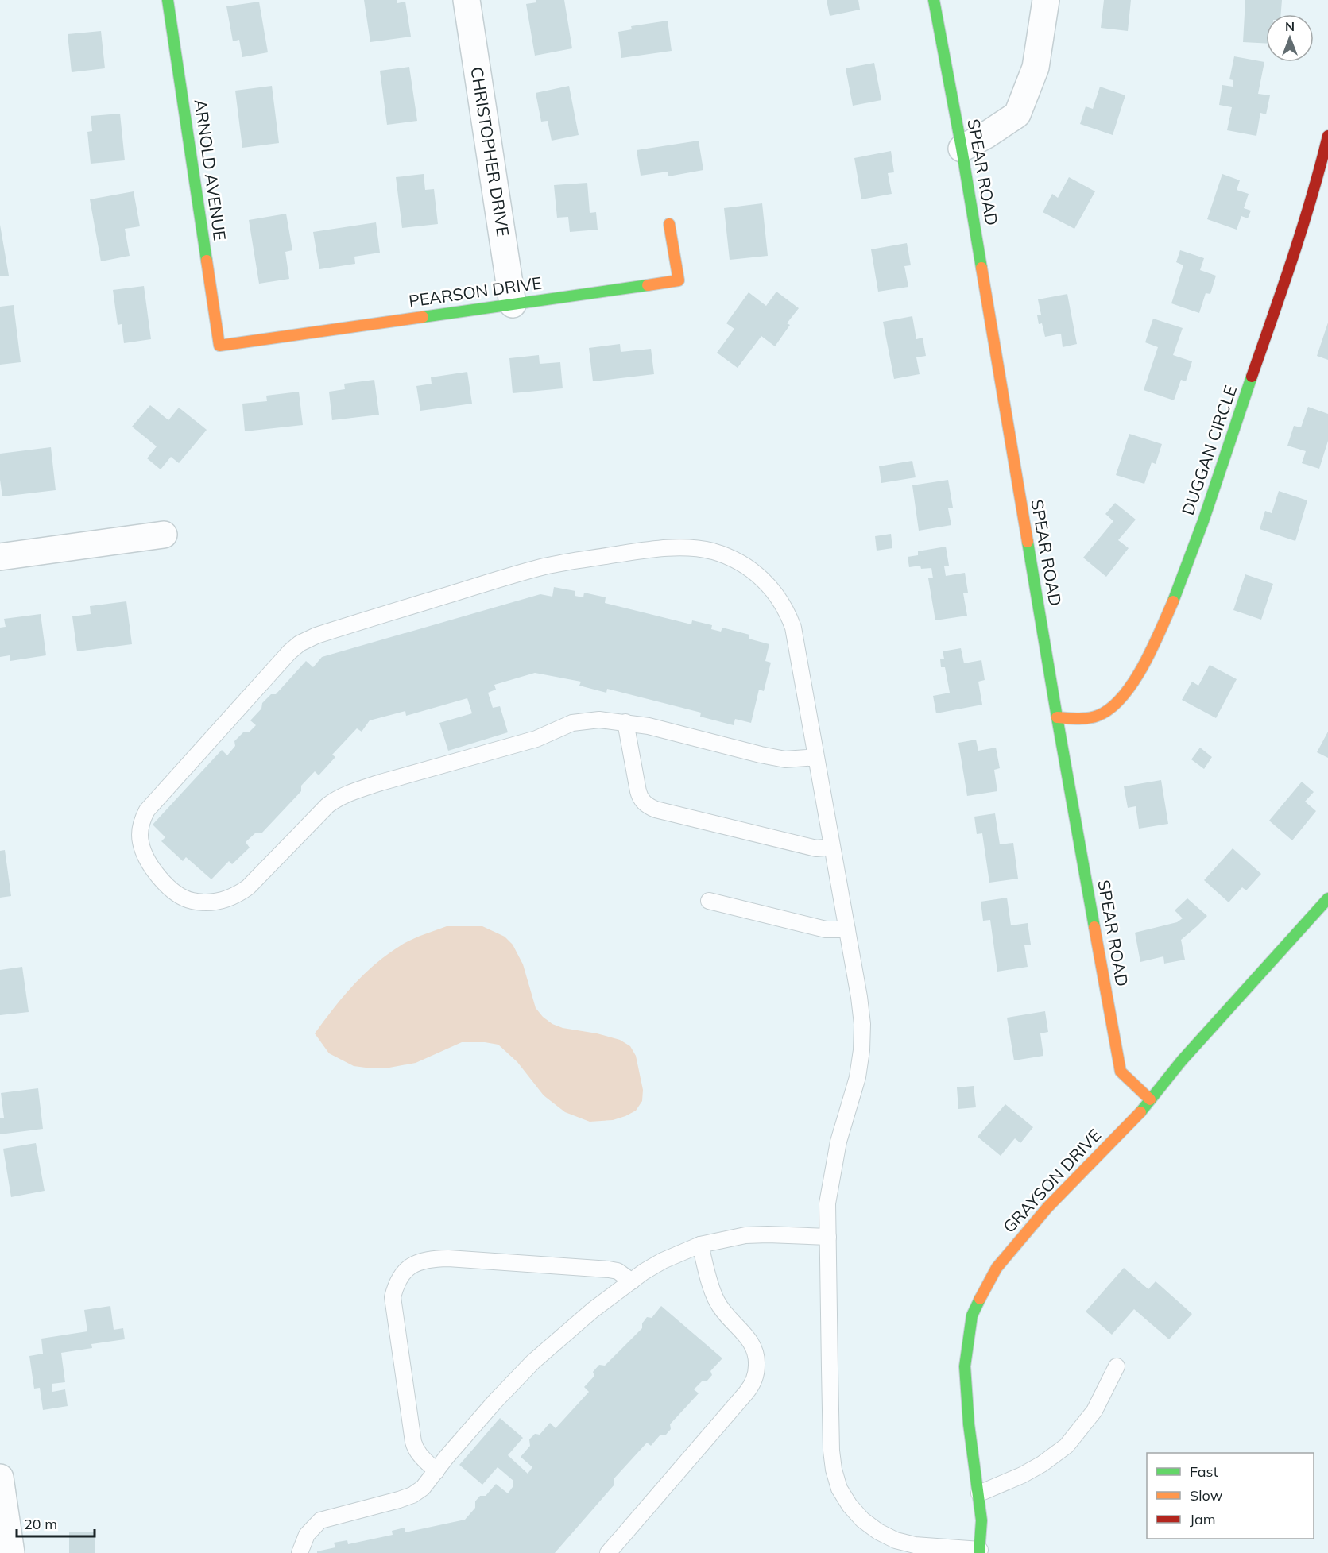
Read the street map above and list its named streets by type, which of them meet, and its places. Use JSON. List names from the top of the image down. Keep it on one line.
{"streets":{"street":["CHRISTOPHER DRIVE","ARNOLD AVENUE","SPEAR ROAD","PEARSON DRIVE","DUGGAN CIRCLE","GRAYSON DRIVE"]},"crossings":[["CHRISTOPHER DRIVE","PEARSON DRIVE"],["ARNOLD AVENUE","PEARSON DRIVE"],["SPEAR ROAD","DUGGAN CIRCLE"],["SPEAR ROAD","GRAYSON DRIVE"]],"legend":["Fast","Slow","Jam"],"scale_bar":"20 m","north":"top"}
